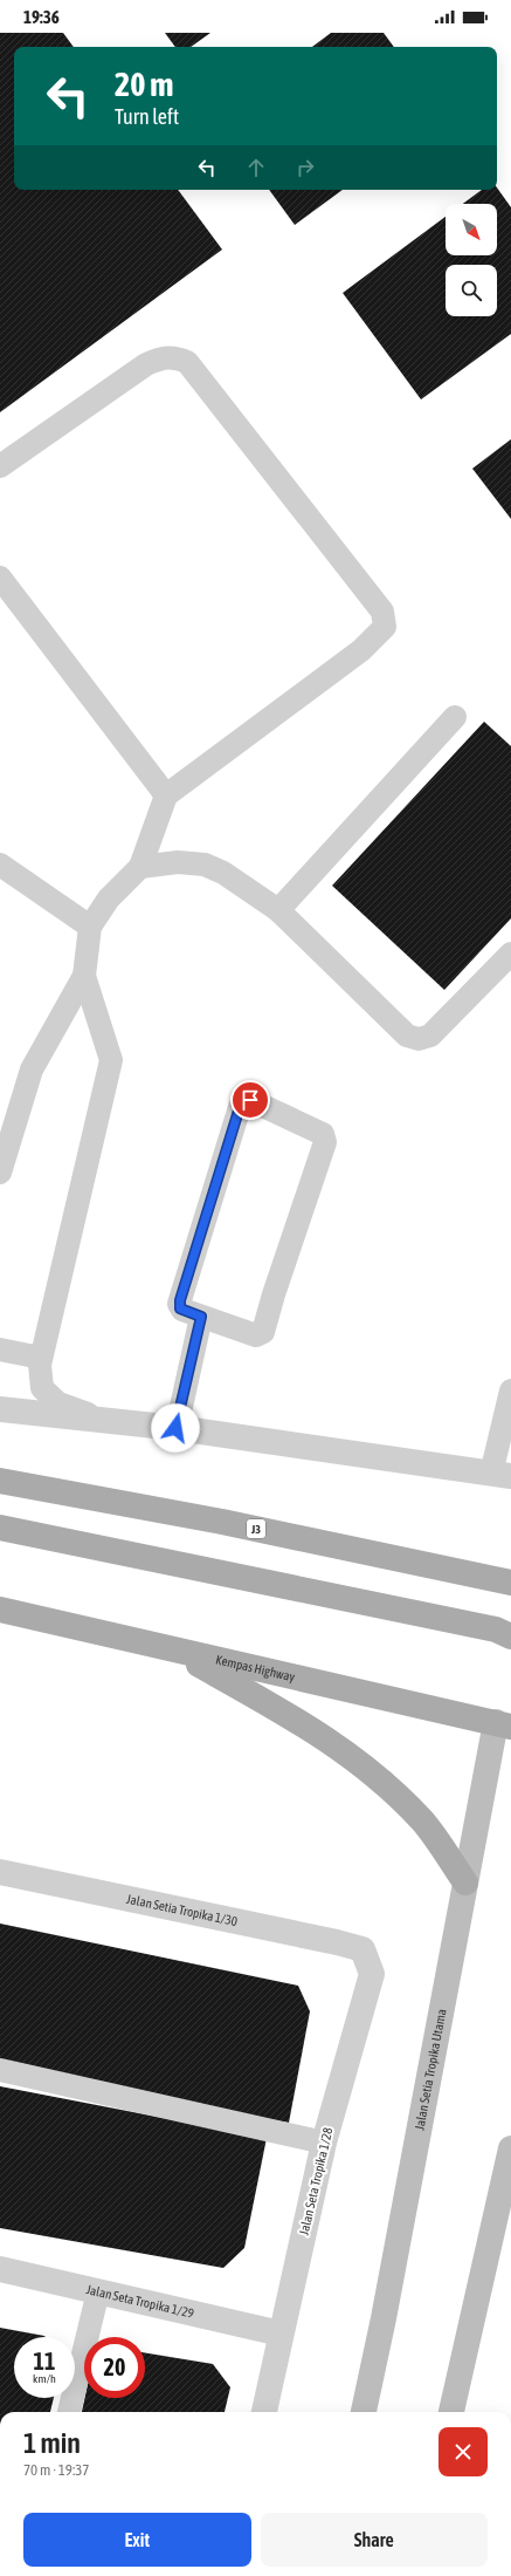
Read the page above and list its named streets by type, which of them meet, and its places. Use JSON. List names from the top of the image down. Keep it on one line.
{"streets":{"main road":["J3","Kempas Highway","Jalan Setia Tropika Utama"],"street":["Jalan Setia Tropika 1/30","Jalan Seta Tropika 1/28","Jalan Seta Tropika 1/29"]},"crossings":[["Kempas Highway","Jalan Setia Tropika Utama"],["Jalan Setia Tropika 1/30","Jalan Seta Tropika 1/28"],["Jalan Seta Tropika 1/28","Jalan Seta Tropika 1/29"]],"north":"bottom right","page":{"status":"19:36","turn":["20 m","Turn left"],"speed":"11 km/h","limit":"20","heading":["1 min","70 m · 19:37"],"buttons":["Exit","Share"]}}
